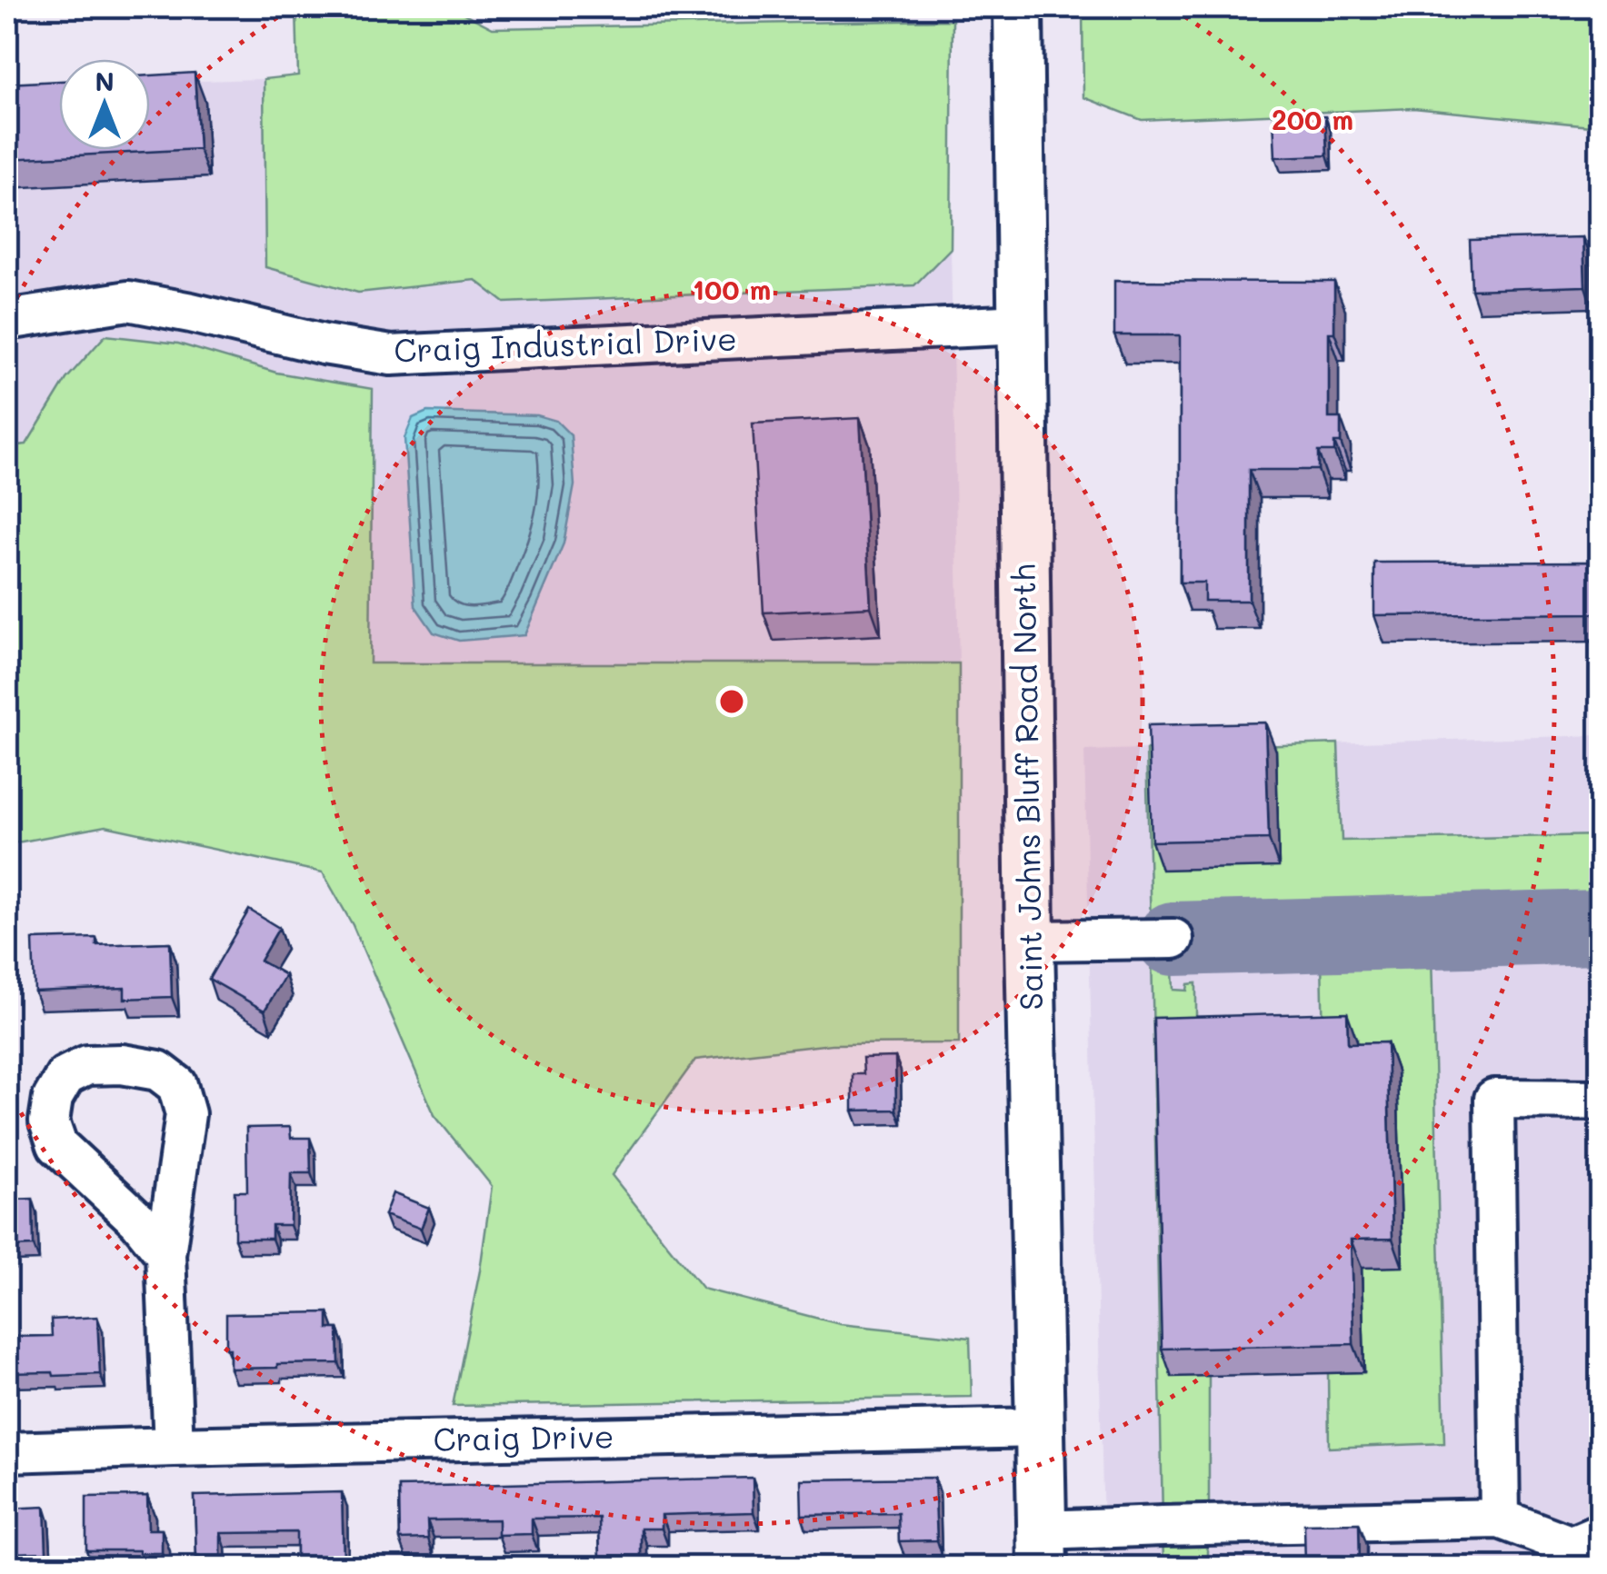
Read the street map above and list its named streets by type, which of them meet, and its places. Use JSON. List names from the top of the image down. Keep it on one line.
{"streets":{"main road":["Saint Johns Bluff Road North"],"street":["Craig Industrial Drive","Craig Drive"]},"crossings":[["Craig Industrial Drive","Saint Johns Bluff Road North"],["Saint Johns Bluff Road North","Craig Drive"]],"north":"top","rings":["200 m","100 m"]}
